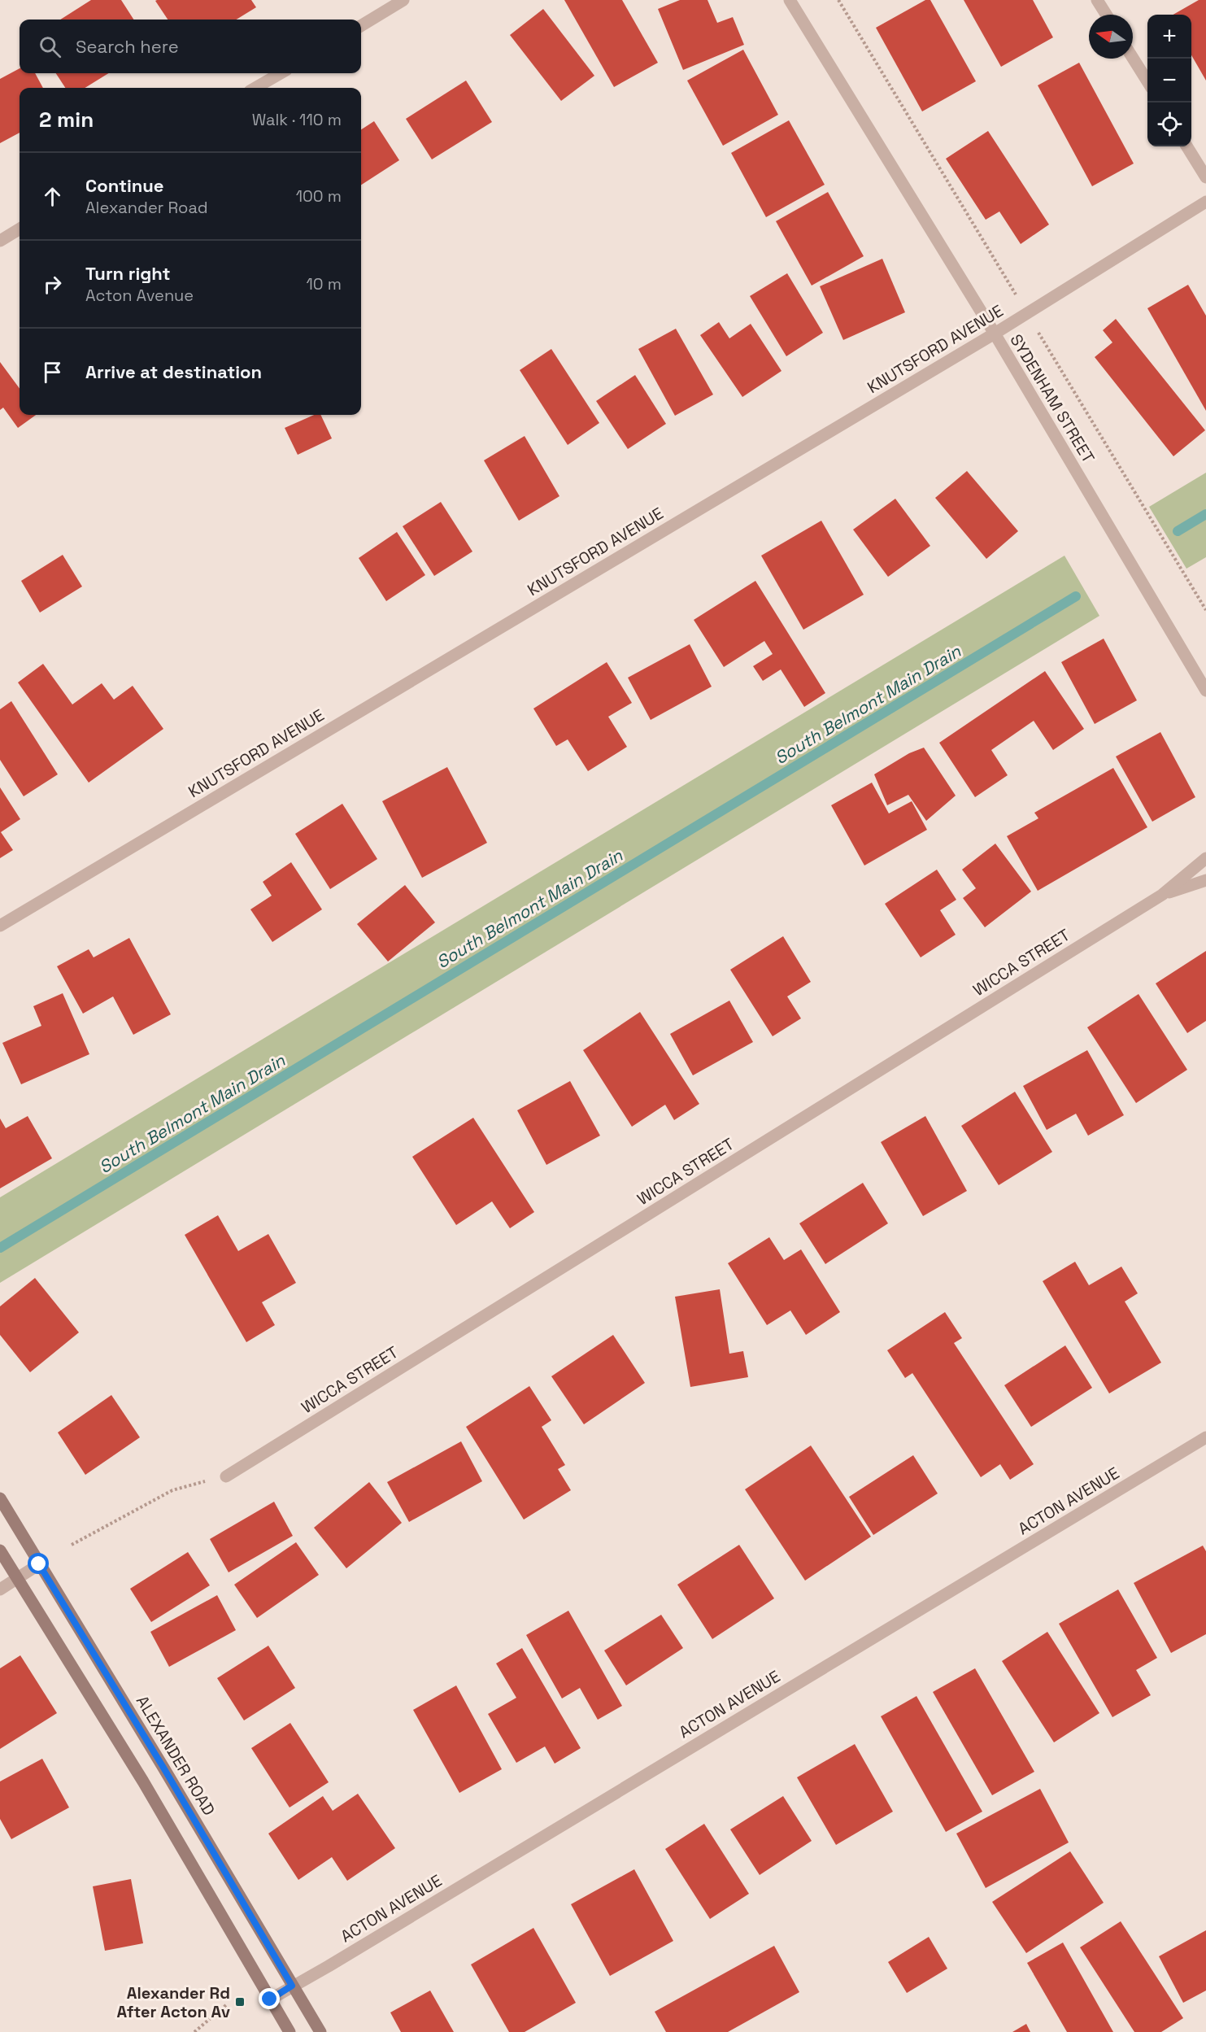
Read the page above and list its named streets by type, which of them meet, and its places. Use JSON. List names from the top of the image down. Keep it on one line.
{"streets":{"main road":["ALEXANDER ROAD"],"street":["KNUTSFORD AVENUE","SYDENHAM STREET","WICCA STREET","ACTON AVENUE"]},"crossings":[["KNUTSFORD AVENUE","SYDENHAM STREET"],["ACTON AVENUE","ALEXANDER ROAD"]],"water":["South Belmont Main Drain"],"places":{"transit":["Alexander Rd After Acton Av"]},"north":"left","page":{"map_buttons":["+","−"],"search":"Search here","heading":["2 min","Walk · 110 m"],"list":[["Continue","Alexander Road","100 m"],["Turn right","Acton Avenue","10 m"],"Arrive at destination"]}}
